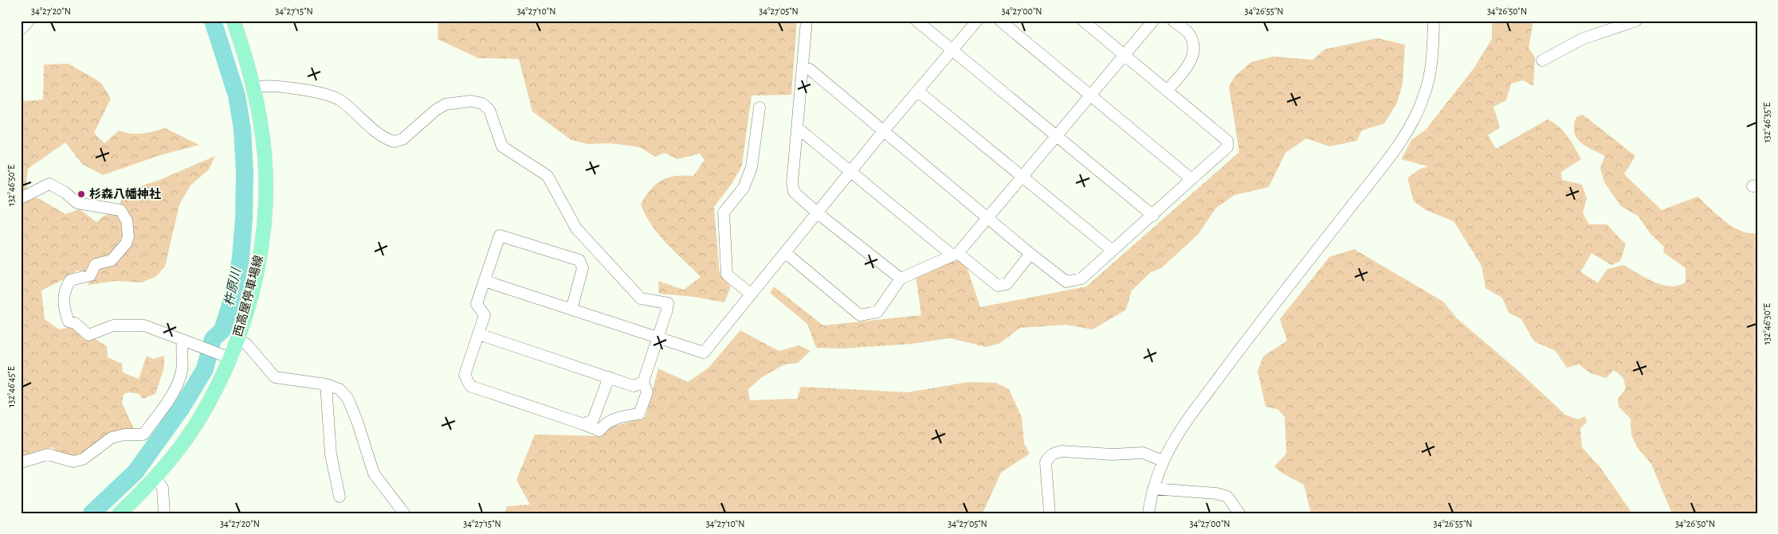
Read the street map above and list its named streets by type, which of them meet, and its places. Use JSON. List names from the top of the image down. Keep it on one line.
{"streets":{"main road":["西高屋停車場線"]},"water":["杵原川"],"places":["杉森八幡神社"],"coordinates":["34°27'20\"N","34°27'15\"N","34°27'10\"N","34°27'05\"N","34°27'00\"N","34°26'55\"N","34°26'50\"N","132°46'35\"E","132°46'50\"E","132°46'30\"E","132°46'45\"E"]}
